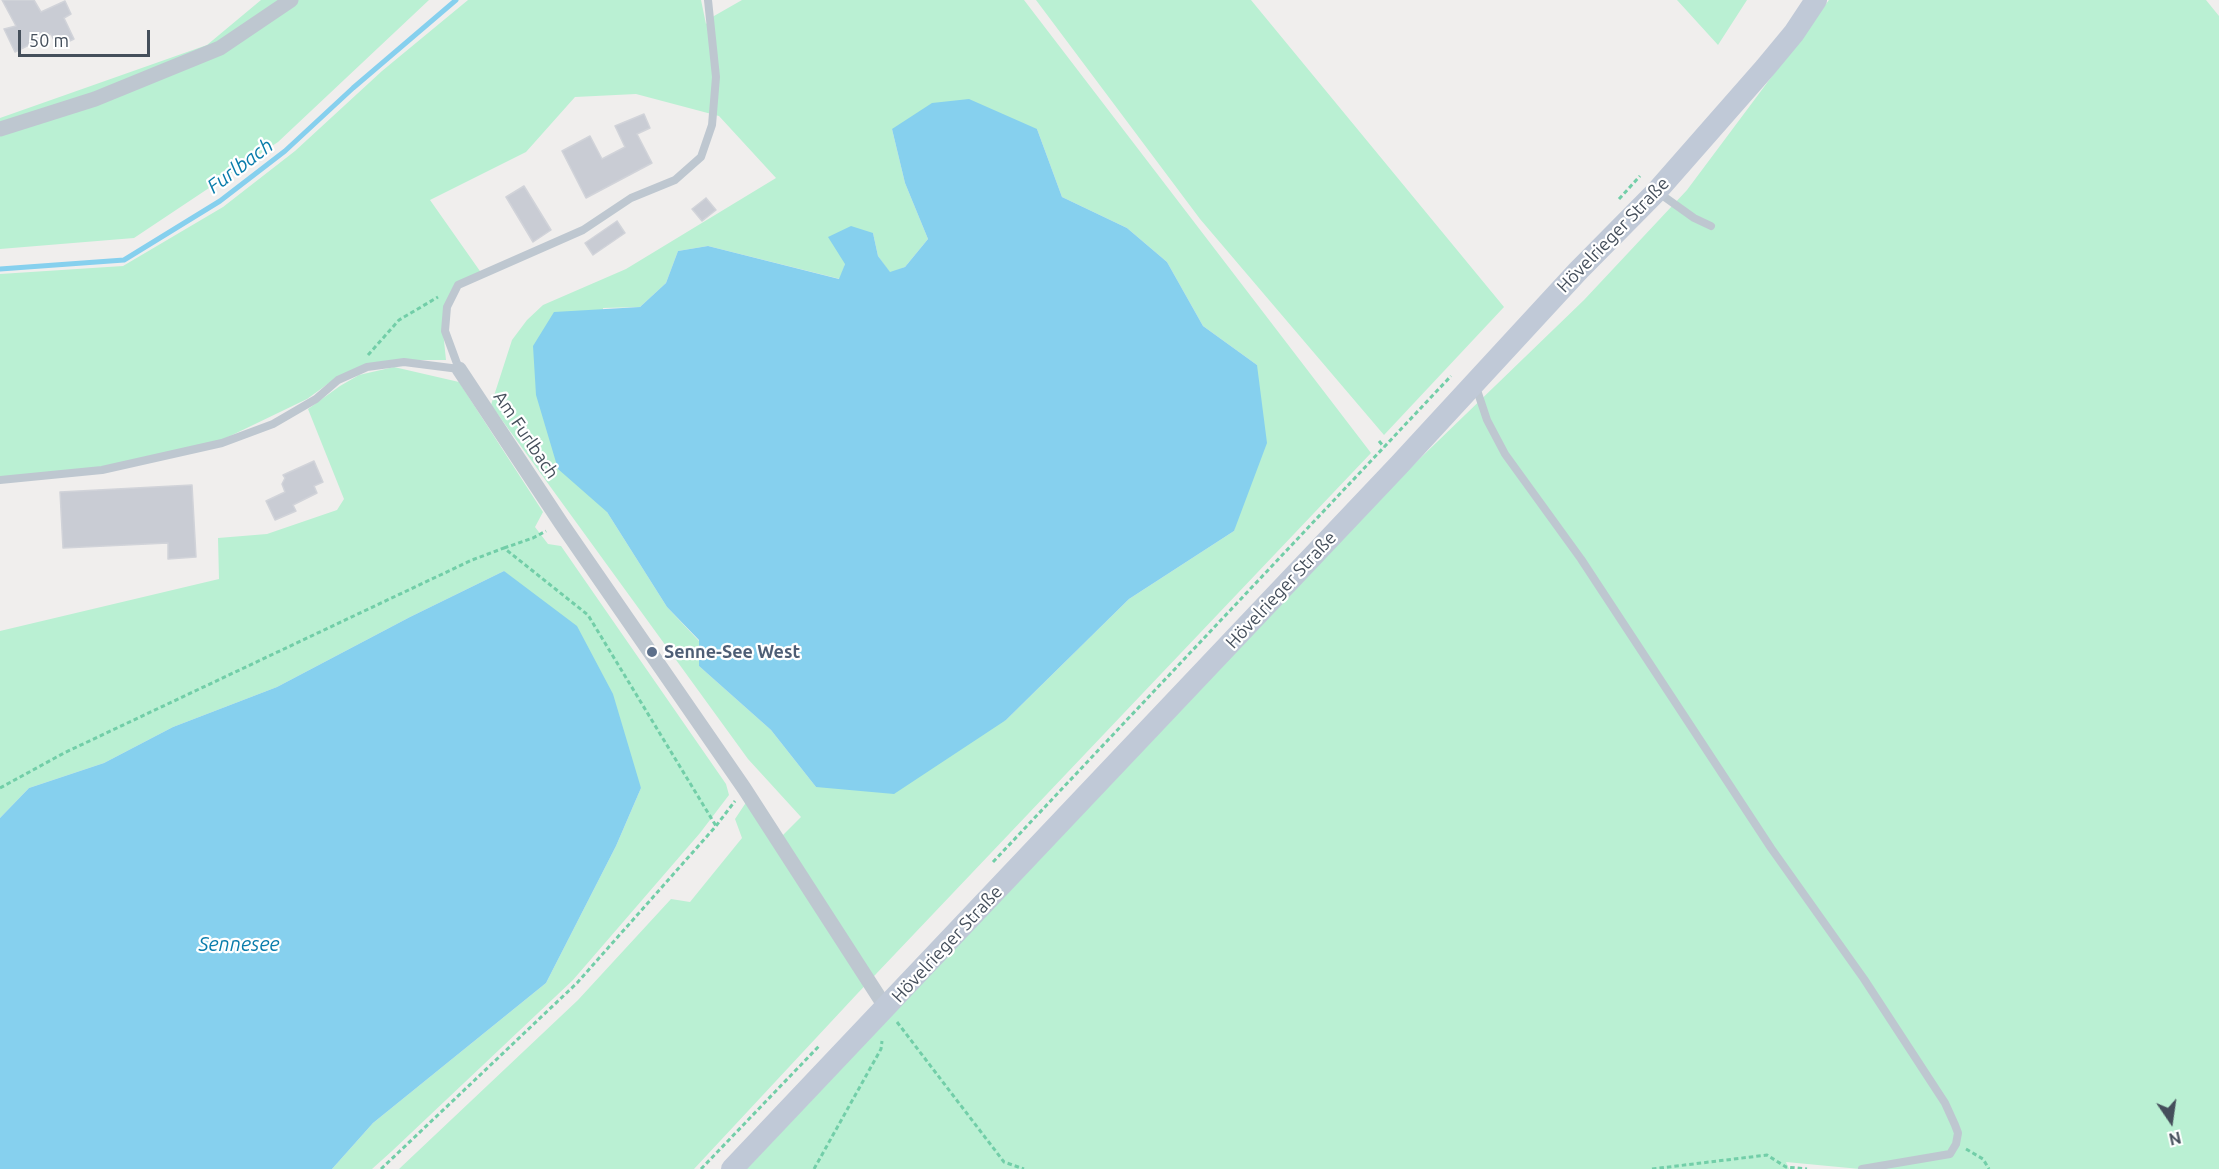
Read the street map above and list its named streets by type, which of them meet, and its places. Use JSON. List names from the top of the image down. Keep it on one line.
{"streets":{"main road":["Hövelrieger Straße"],"street":["Am Furlbach"]},"crossings":[["Hövelrieger Straße","Am Furlbach"]],"water":["Furlbach","Sennesee"],"places":["Senne-See West"],"scale_bar":"50 m","north":"bottom"}
